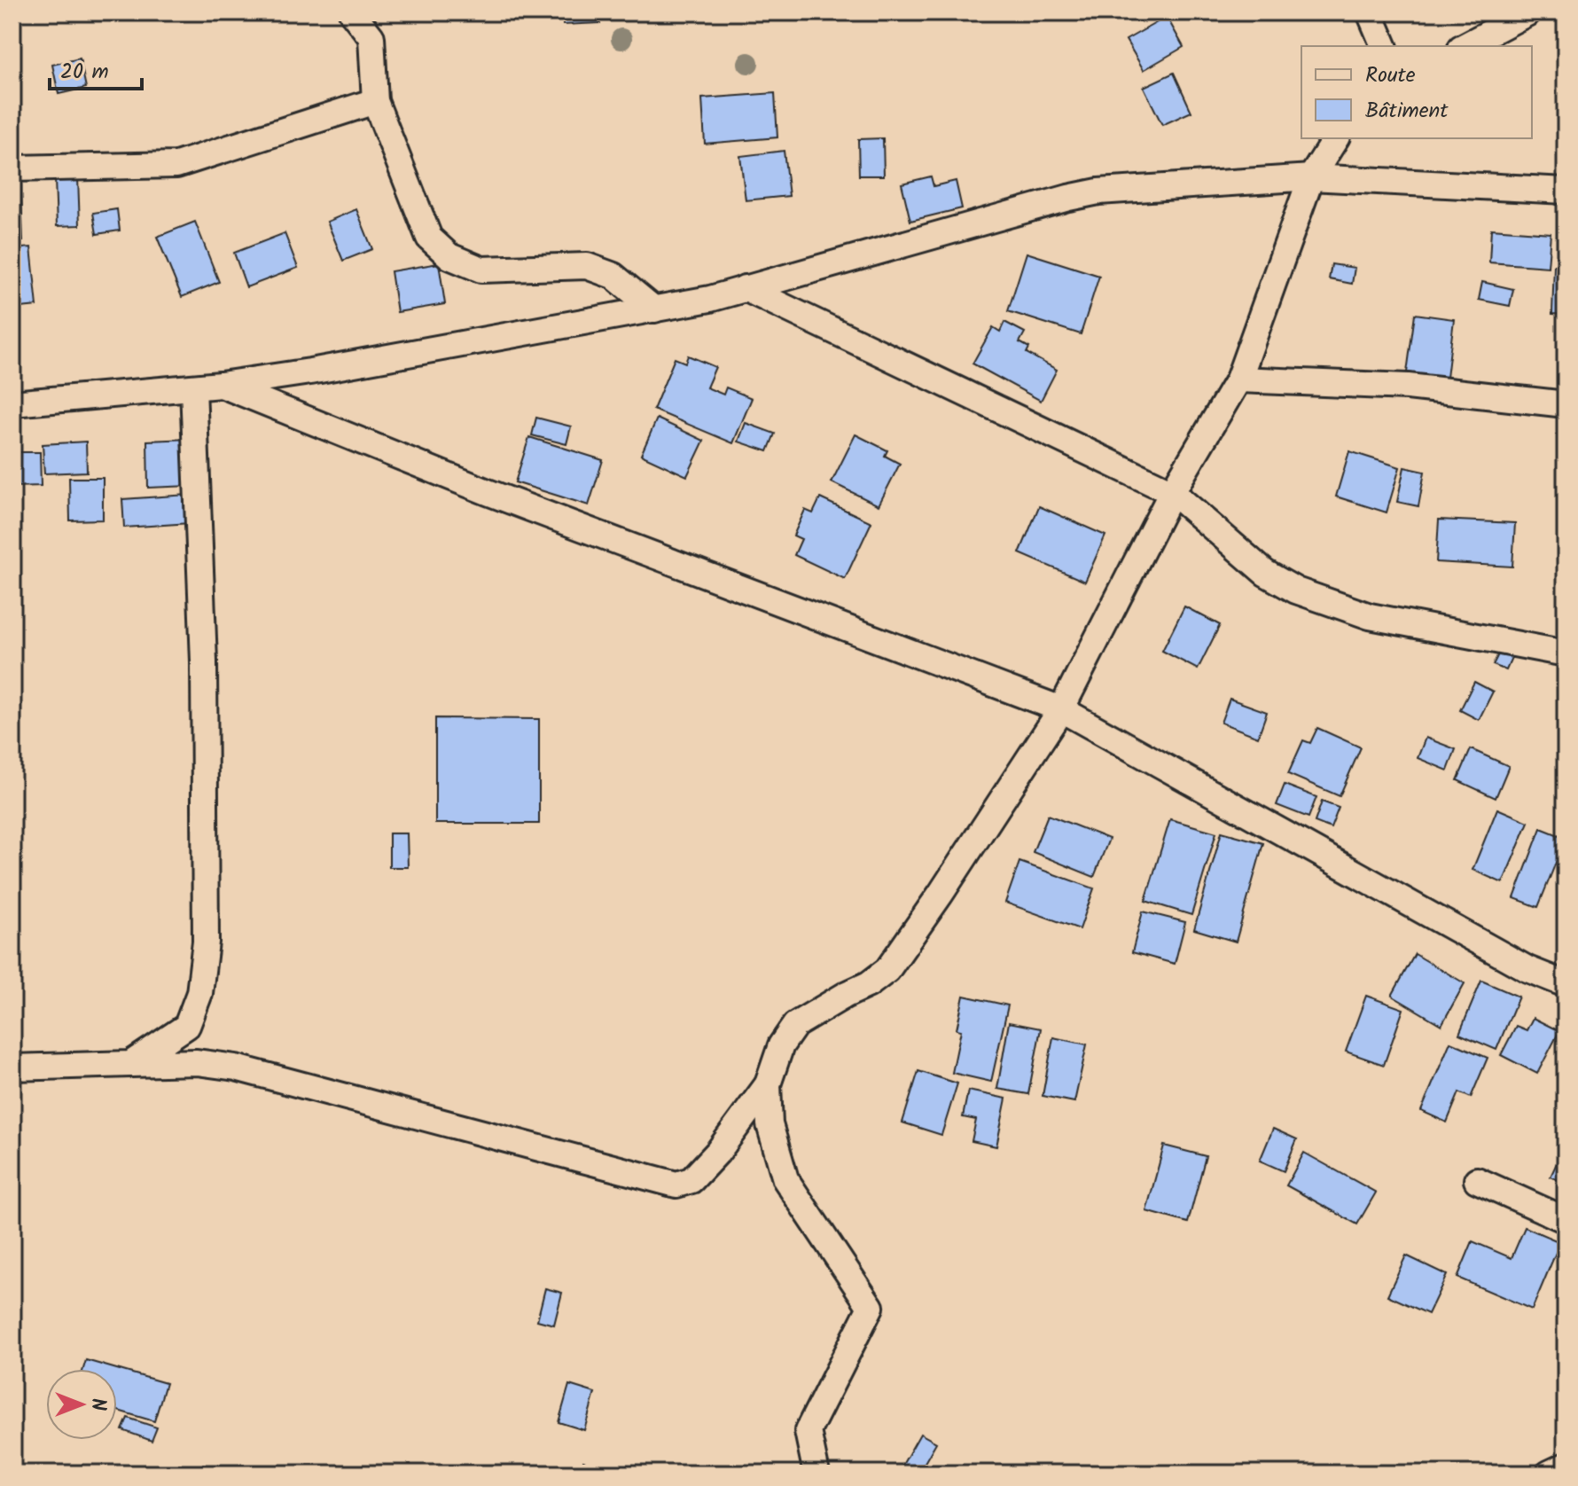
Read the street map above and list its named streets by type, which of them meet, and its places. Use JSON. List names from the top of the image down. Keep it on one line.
{"legend":["Route","Bâtiment"],"scale_bar":"20 m","north":"right"}
